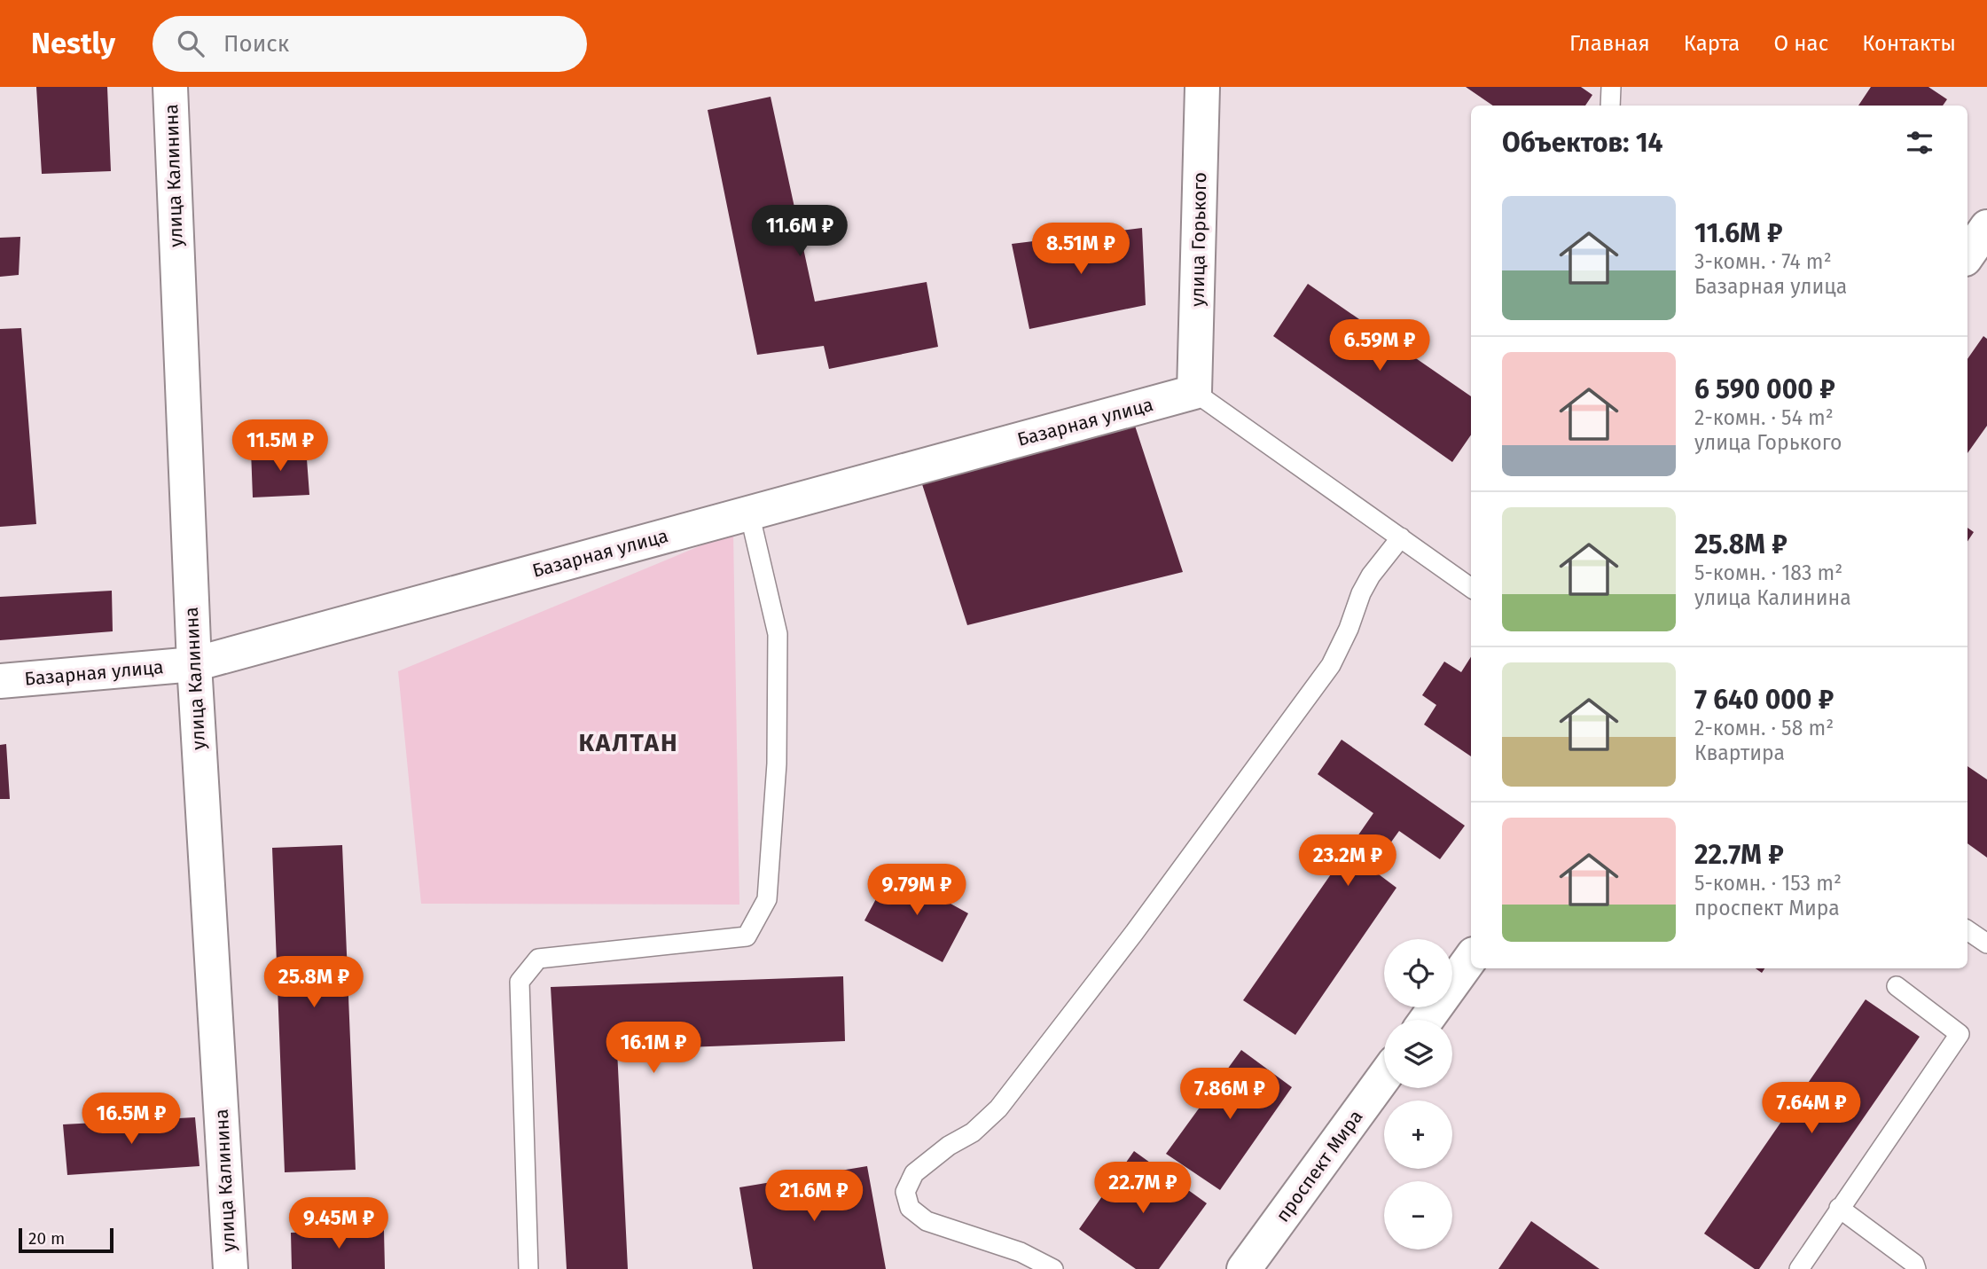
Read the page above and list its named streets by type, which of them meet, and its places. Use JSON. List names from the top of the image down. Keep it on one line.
{"streets":{"street":["улица Калинина","улица Горького","Базарная улица","проспект Мира"]},"crossings":[["улица Калинина","Базарная улица"],["улица Горького","Базарная улица"]],"districts":["КАЛТАН"],"scale_bar":"20 m","page":{"header":"Nestly","search":"Поиск","nav":["Главная","Карта","О нас","Контакты"],"heading":"Объектов: 14","list":[{"name":"11.6M ₽","note":"3-комн. · 74 m² · Базарная улица"},{"name":"6 590 000 ₽","note":"2-комн. · 54 m² · улица Горького"},{"name":"25.8M ₽","note":"5-комн. · 183 m² · улица Калинина"},{"name":"7 640 000 ₽","note":"2-комн. · 58 m² · Квартира"},{"name":"22.7M ₽","note":"5-комн. · 153 m² · проспект Мира"}],"price":["11.6M ₽","8.51M ₽","6.59M ₽","11.5M ₽","23.2M ₽","9.79M ₽","25.8M ₽","16.1M ₽","7.86M ₽","7.64M ₽","16.5M ₽","22.7M ₽","21.6M ₽","9.45M ₽"],"map_buttons":["+","−"],"scale":"20 m"}}
